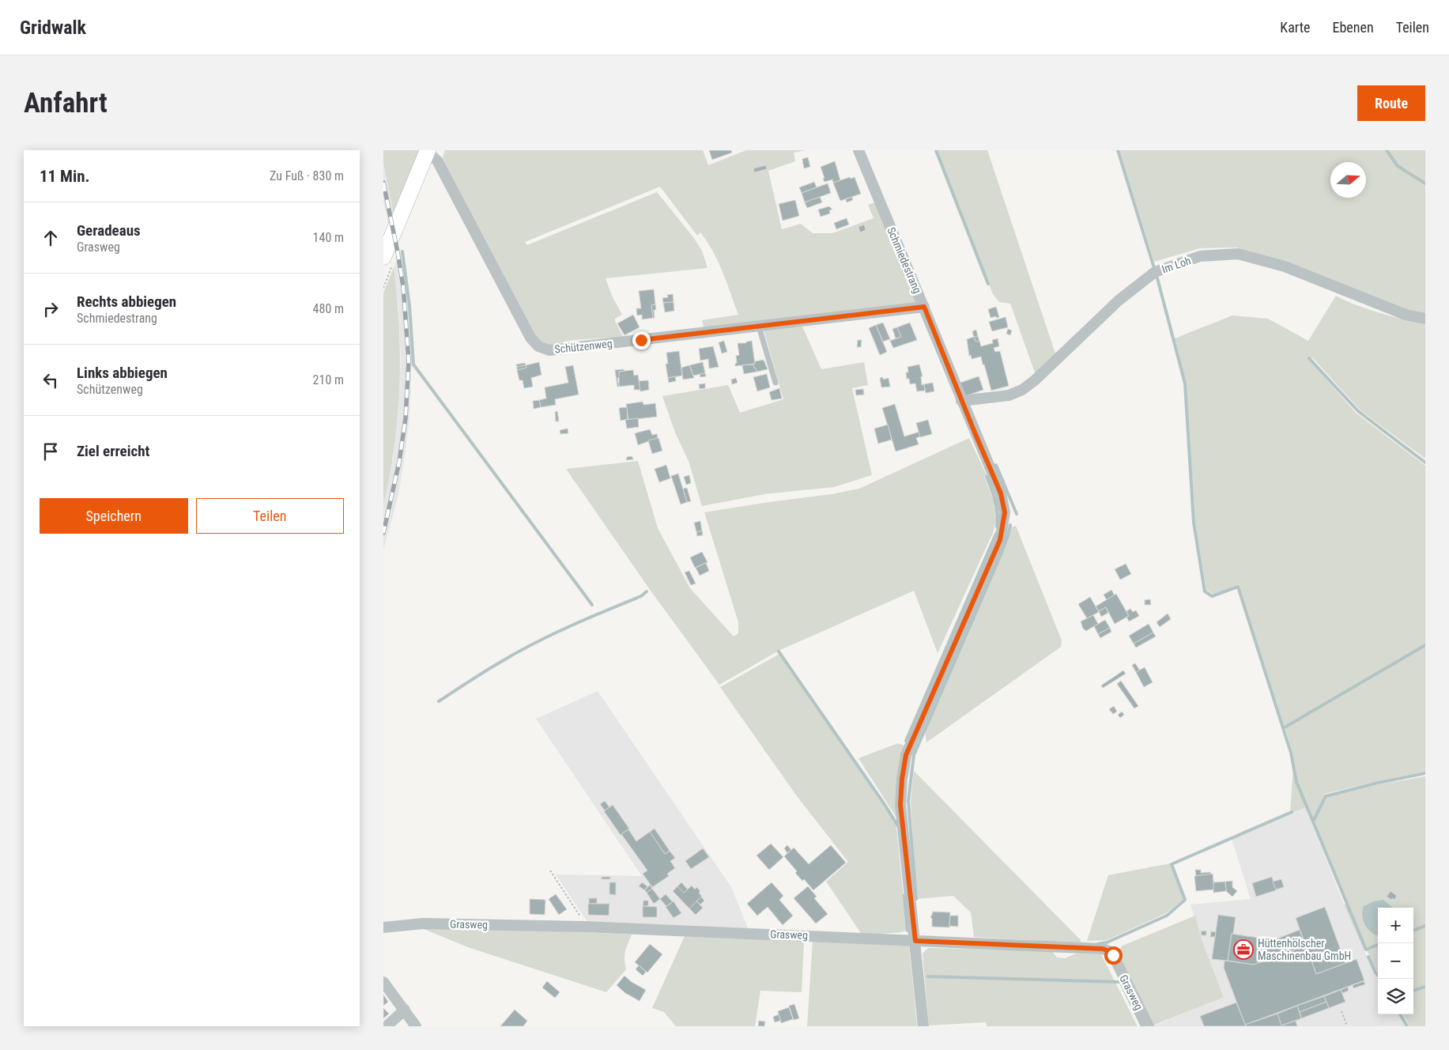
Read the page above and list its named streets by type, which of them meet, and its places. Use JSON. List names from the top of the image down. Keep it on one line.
{"streets":{"street":["Schmiedestrang","Im Loh","Schützenweg","Grasweg"]},"crossings":[["Schmiedestrang","Im Loh"],["Schmiedestrang","Schützenweg"],["Schmiedestrang","Grasweg"]],"places":{"office":["Hüttenhölscher Maschinenbau GmbH"]},"north":"right","page":{"header":"Gridwalk","nav":["Karte","Ebenen","Teilen"],"buttons":["Route",["Speichern","Teilen"]],"title":"Anfahrt","heading":["11 Min.","Zu Fuß · 830 m"],"list":[["Geradeaus","Grasweg","140 m"],["Rechts abbiegen","Schmiedestrang","480 m"],["Links abbiegen","Schützenweg","210 m"],"Ziel erreicht"],"map_buttons":["+","−"]}}
